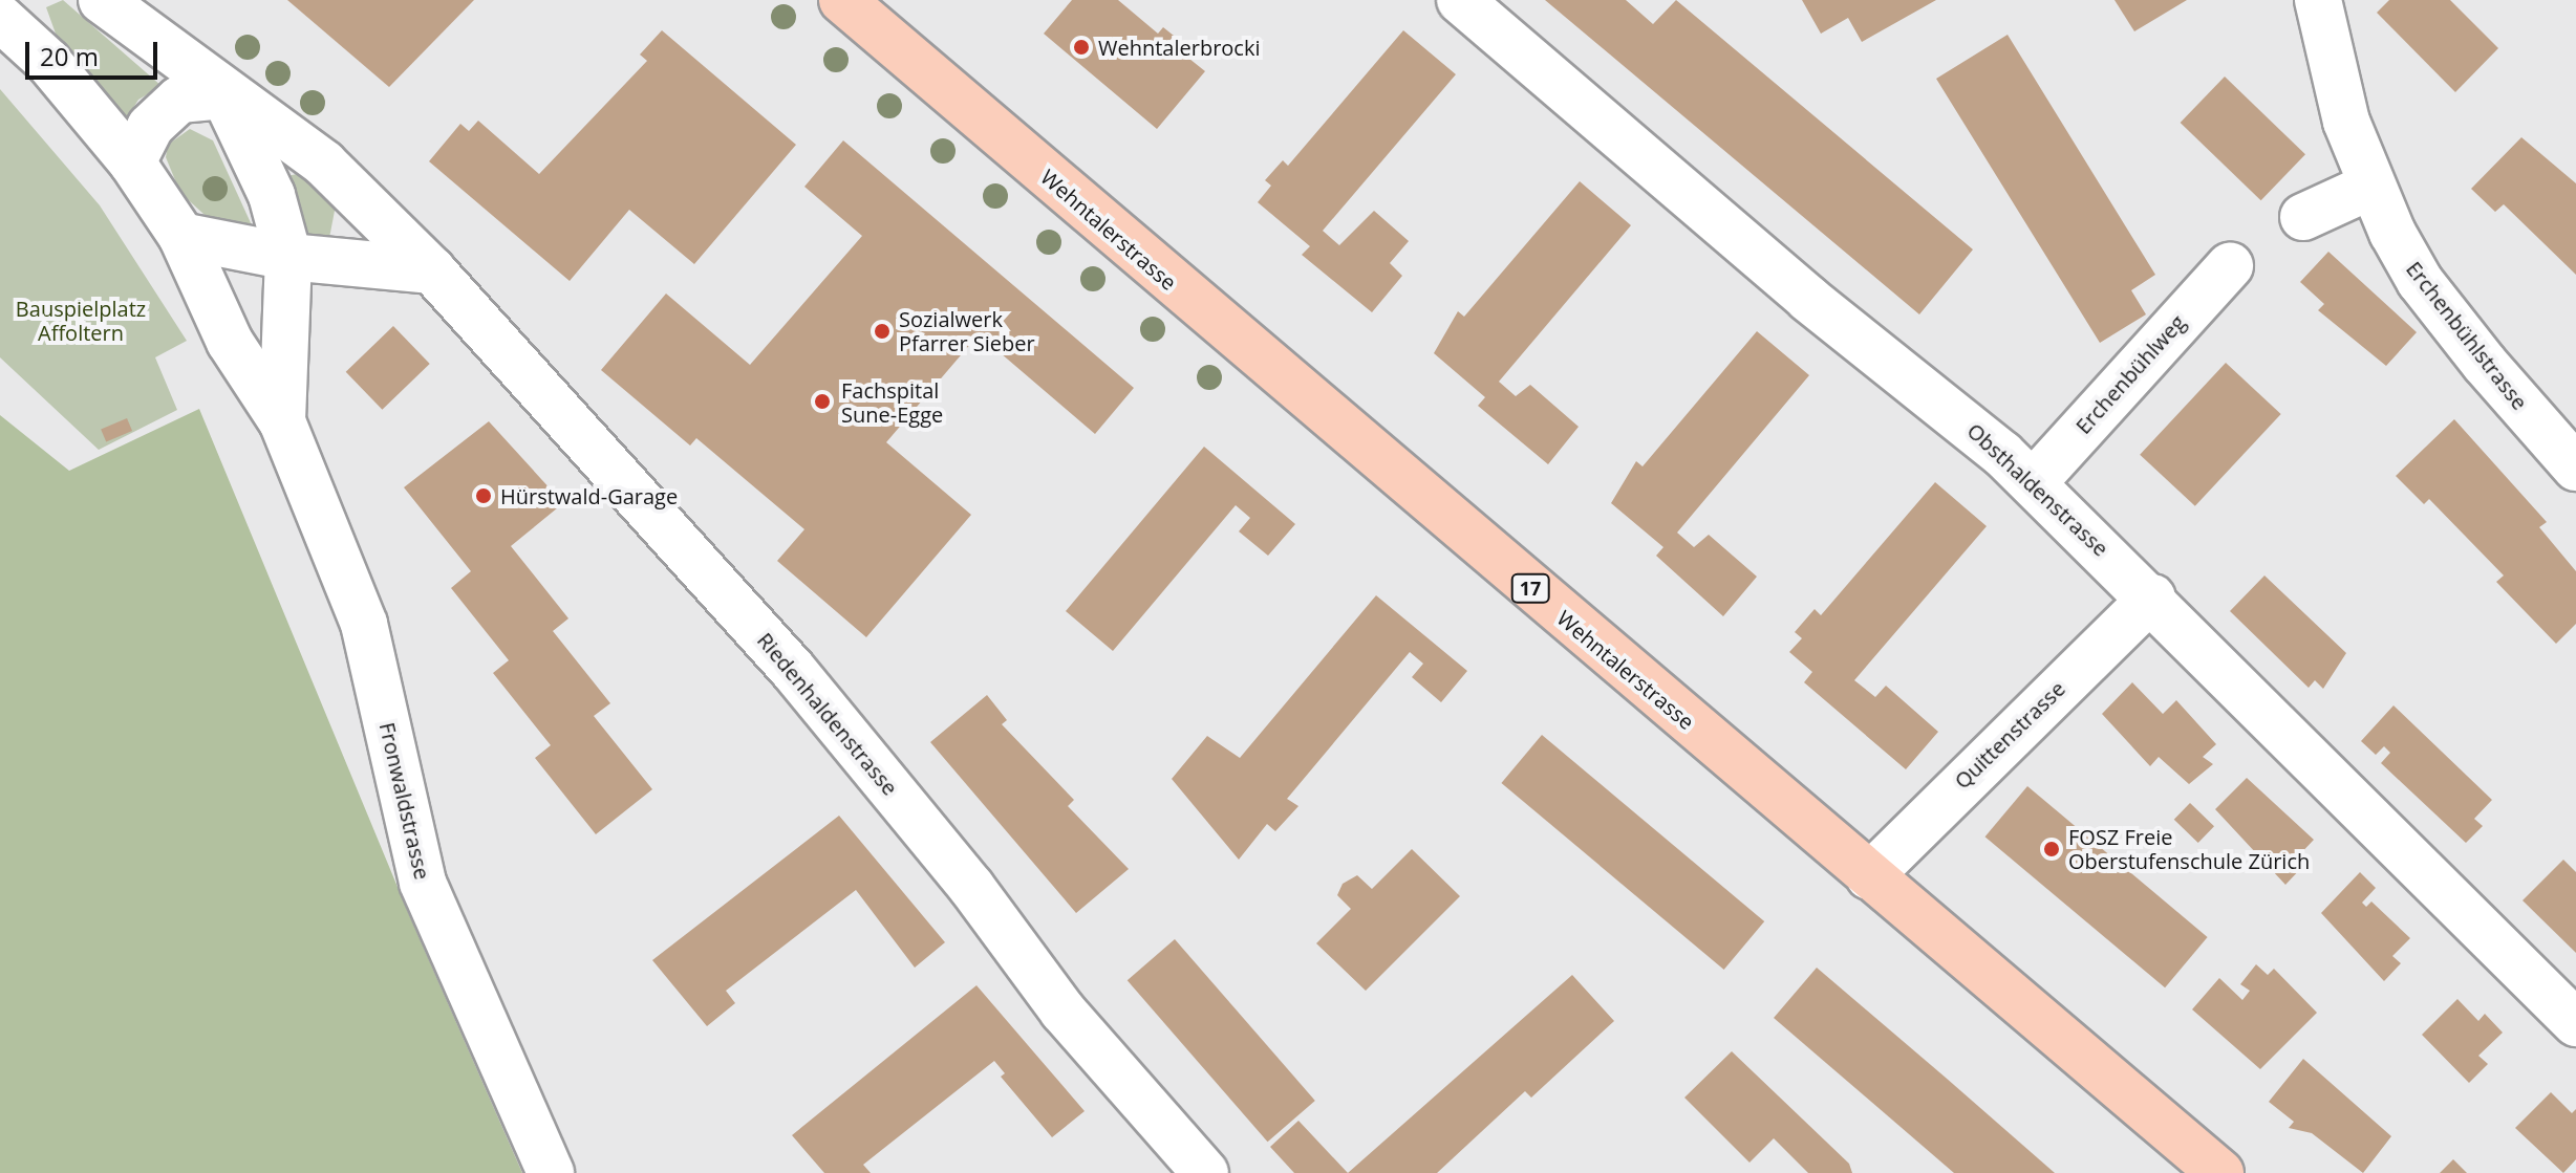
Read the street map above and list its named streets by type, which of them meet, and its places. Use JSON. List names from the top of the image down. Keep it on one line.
{"streets":{"main road":["Wehntalerstrasse","17"],"street":["Erchenbühlstrasse","Erchenbühlweg","Obsthaldenstrasse","Riedenhaldenstrasse","Quittenstrasse","Fronwaldstrasse"]},"crossings":[["Wehntalerstrasse","Quittenstrasse"],["Erchenbühlweg","Obsthaldenstrasse"],["Obsthaldenstrasse","Quittenstrasse"],["Riedenhaldenstrasse","Fronwaldstrasse"]],"parks":["Bauspielplatz Affoltern"],"places":["Wehntalerbrocki","Sozialwerk Pfarrer Sieber","Fachspital Sune-Egge","Hürstwald-Garage","FOSZ Freie Oberstufenschule Zürich"],"scale_bar":"20 m"}
